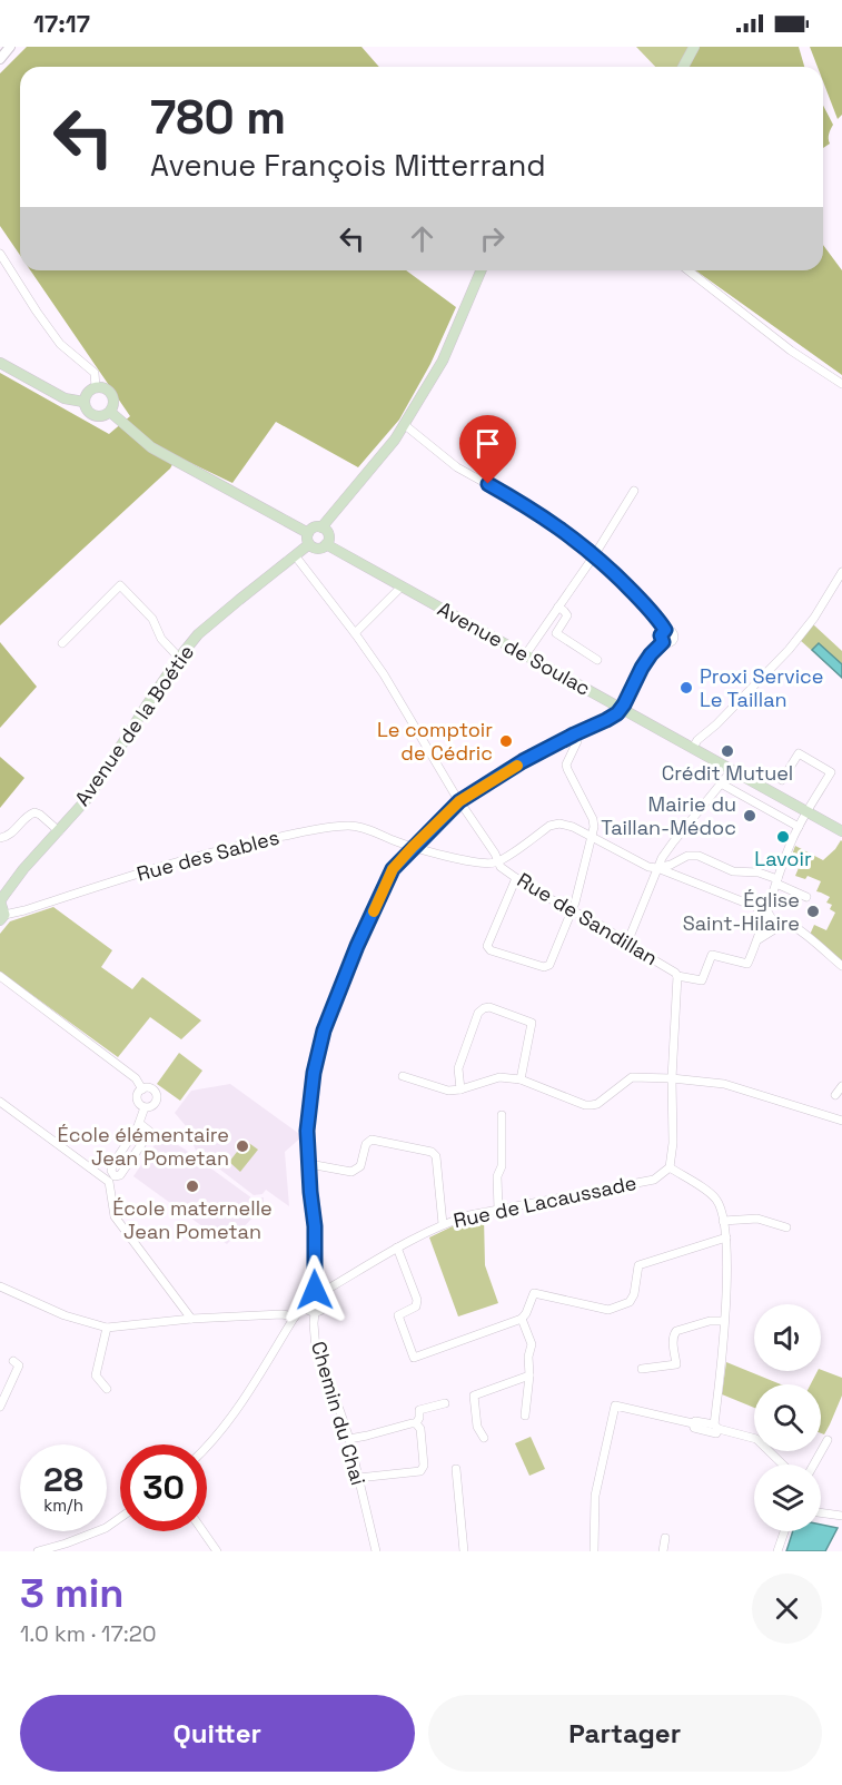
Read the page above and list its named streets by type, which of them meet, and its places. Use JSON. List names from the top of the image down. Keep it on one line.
{"streets":{"main road":["Avenue de Soulac","Avenue de la Boétie"],"street":["Rue des Sables","Rue de Sandillan","Rue de Lacaussade","Chemin du Chai"]},"crossings":[["Avenue de Soulac","Avenue de la Boétie"],["Avenue de la Boétie","Rue de Sandillan"],["Rue des Sables","Rue de Sandillan"],["Rue de Lacaussade","Chemin du Chai"]],"places":["Proxi Service Le Taillan","Le comptoir de Cédric","Crédit Mutuel","Mairie du Taillan-Médoc","Lavoir","Église Saint-Hilaire","École élémentaire Jean Pometan","École maternelle Jean Pometan"],"page":{"status":"17:17","turn":["780 m","Avenue François Mitterrand"],"speed":"28 km/h","limit":"30","heading":["3 min","1.0 km · 17:20"],"buttons":["Quitter","Partager"]}}
